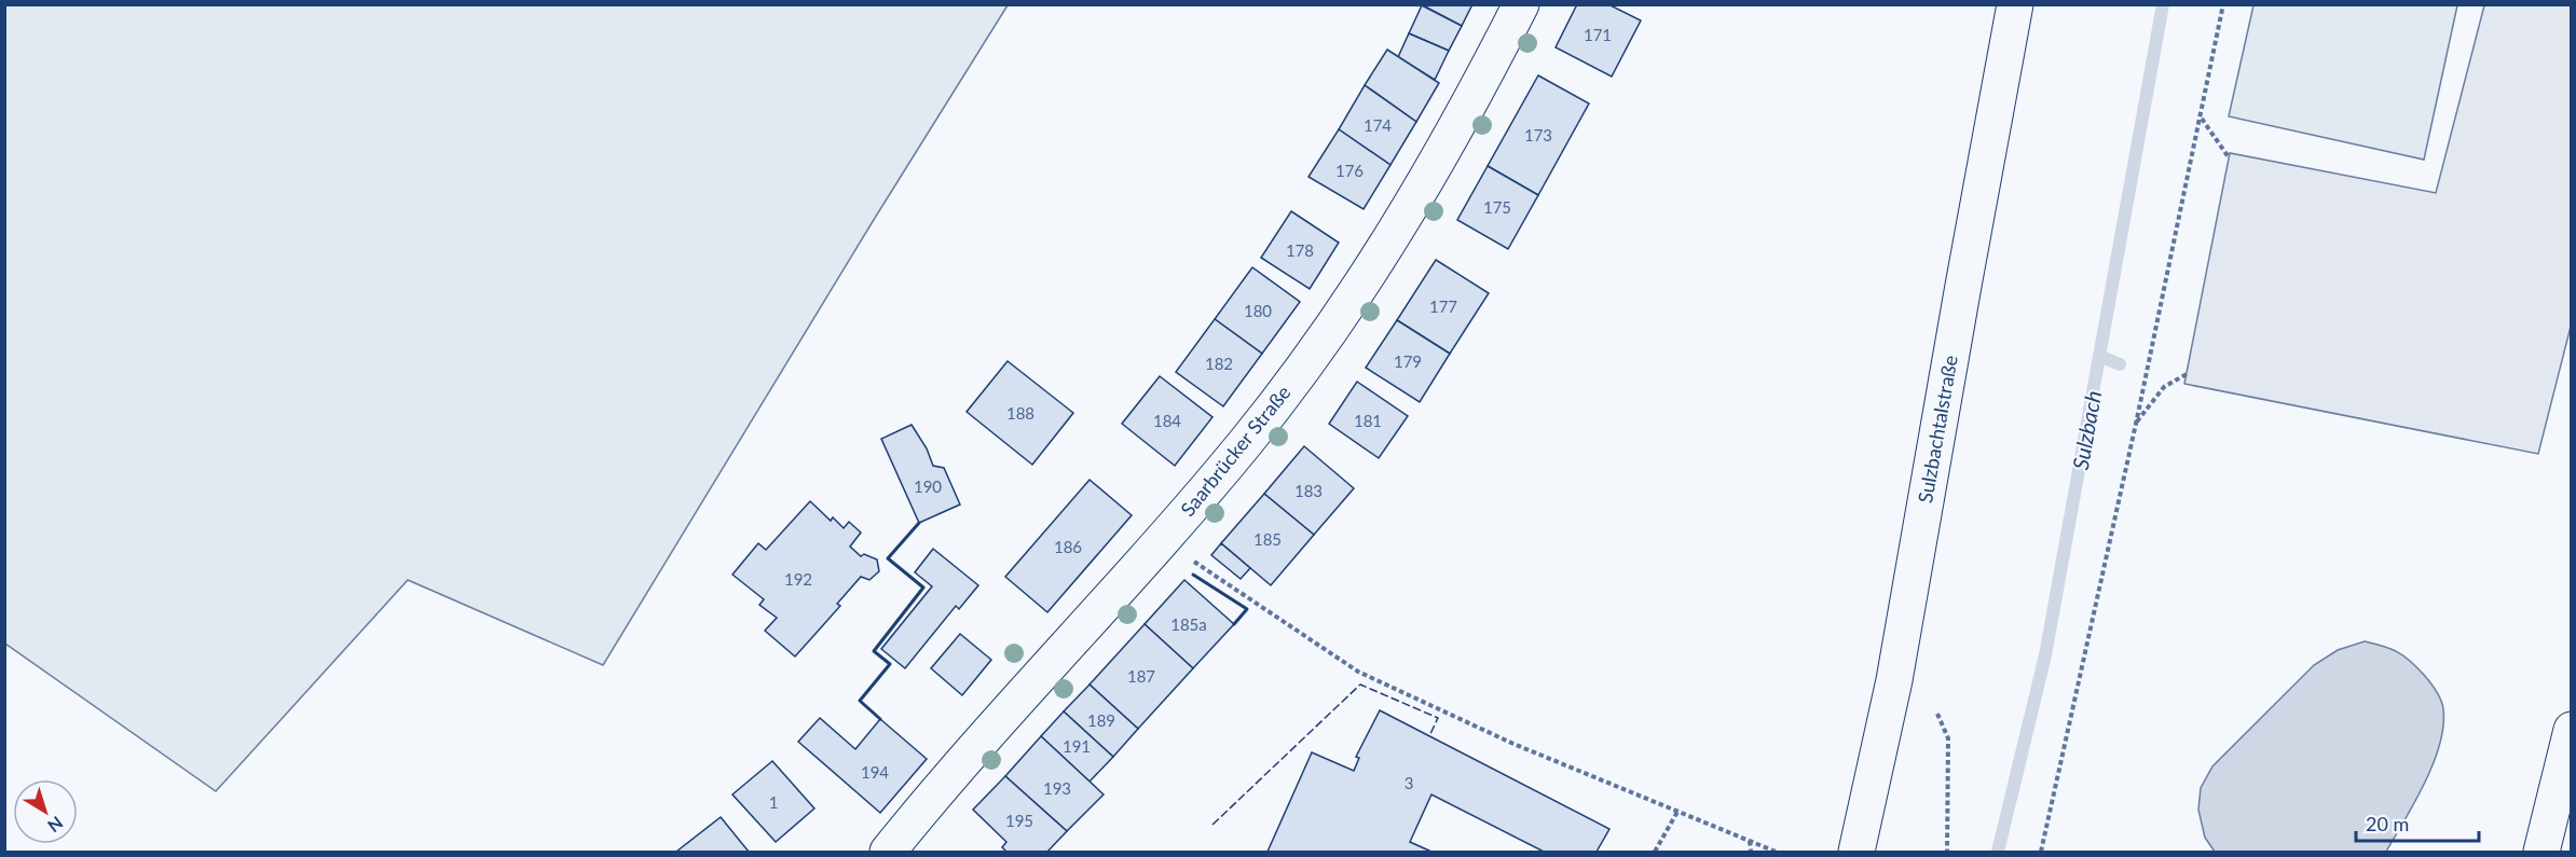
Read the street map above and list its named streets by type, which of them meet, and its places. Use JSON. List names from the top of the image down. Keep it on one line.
{"streets":{"street":["Sulzbachtalstraße","Saarbrücker Straße"]},"water":["Sulzbach"],"house_numbers":["171","174","173","176","175","178","177","180","179","182","188","184","181","190","183","185","186","192","185a","187","189","191","194","3","193","1","195"],"scale_bar":"20 m","north":"bottom right"}
